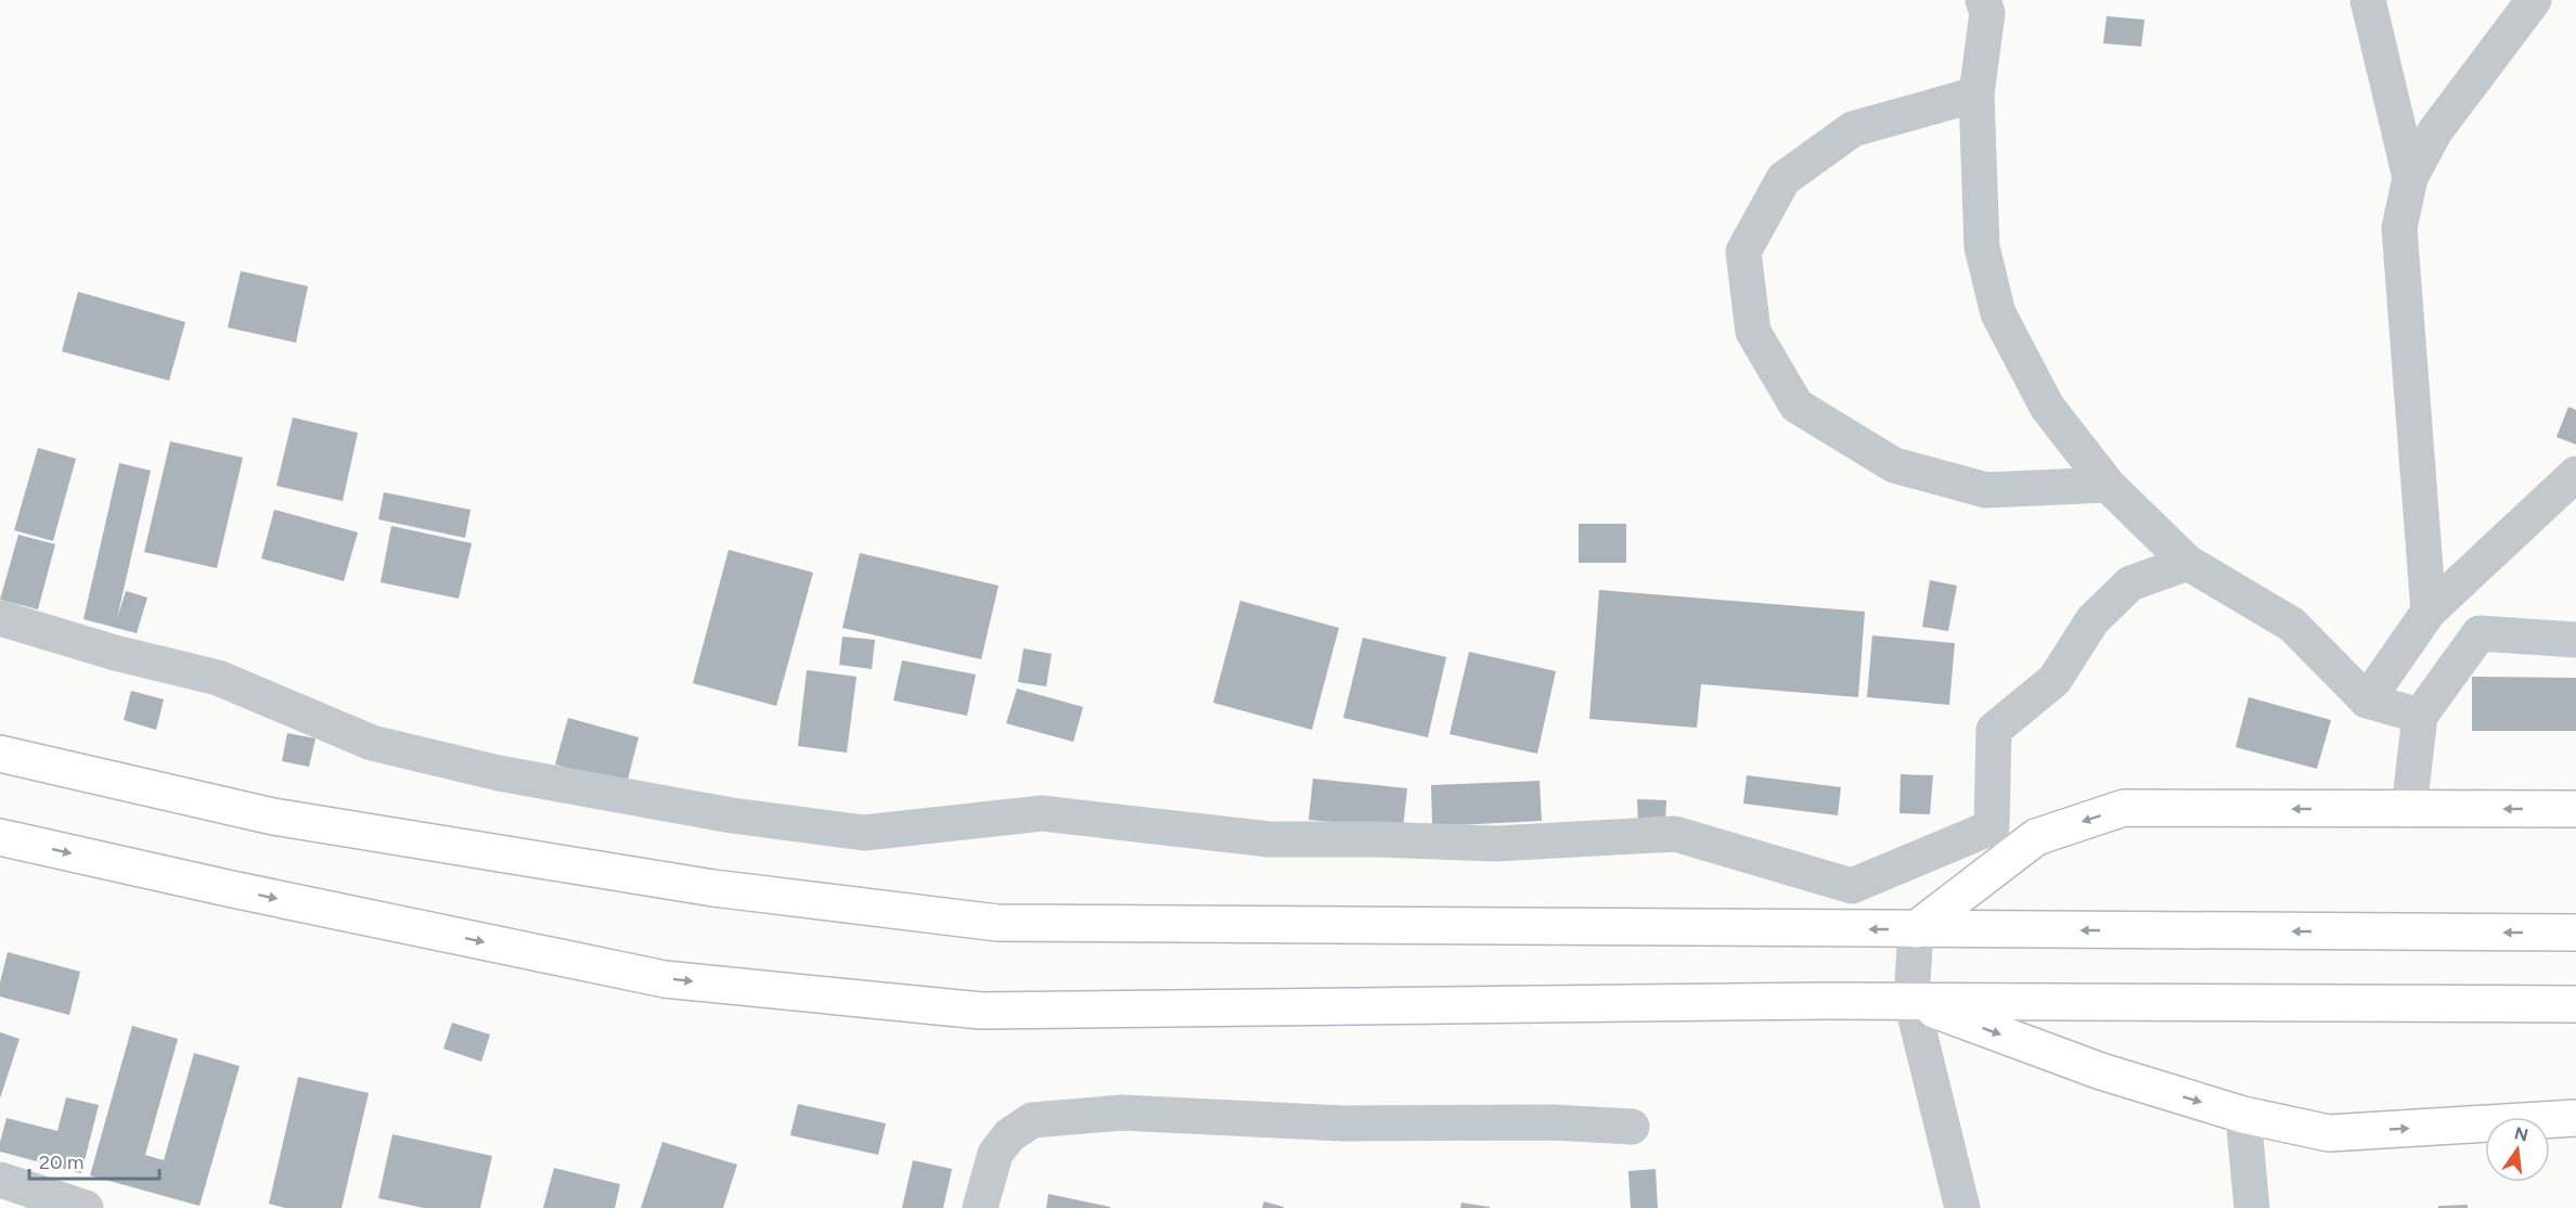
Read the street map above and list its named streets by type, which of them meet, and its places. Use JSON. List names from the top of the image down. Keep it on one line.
{"scale_bar":"20 m","north":"top"}
